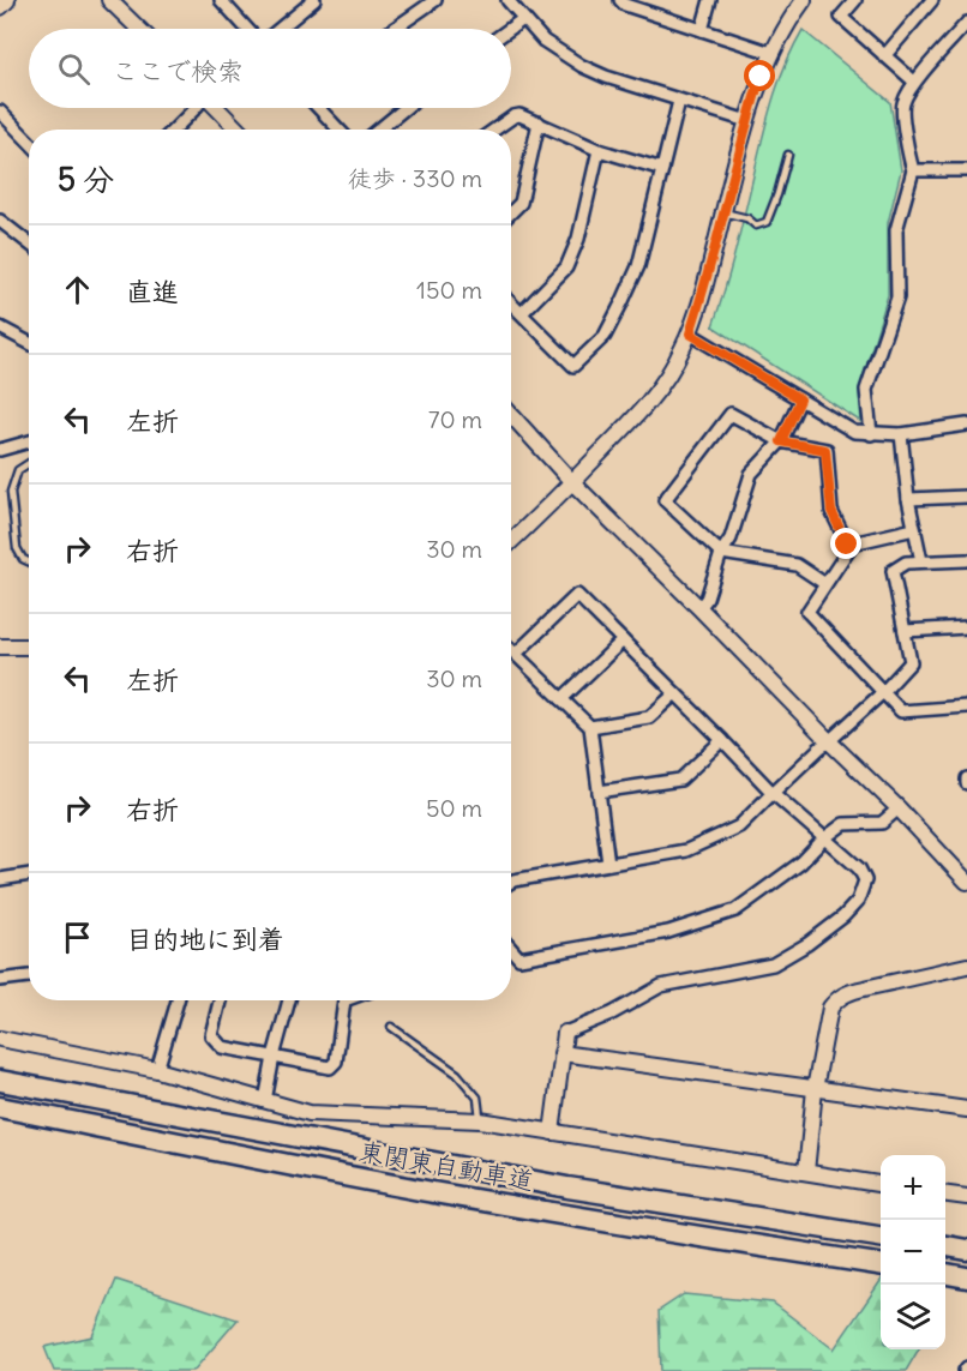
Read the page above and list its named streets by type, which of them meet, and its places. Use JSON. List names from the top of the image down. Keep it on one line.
{"streets":{"highway":["東関東自動車道"]},"page":{"search":"ここで検索","heading":["5 分","徒歩 · 330 m"],"list":[["直進","150 m"],["左折","70 m"],["右折","30 m"],["左折","30 m"],["右折","50 m"],"目的地に到着"],"map_buttons":["+","−"]}}
